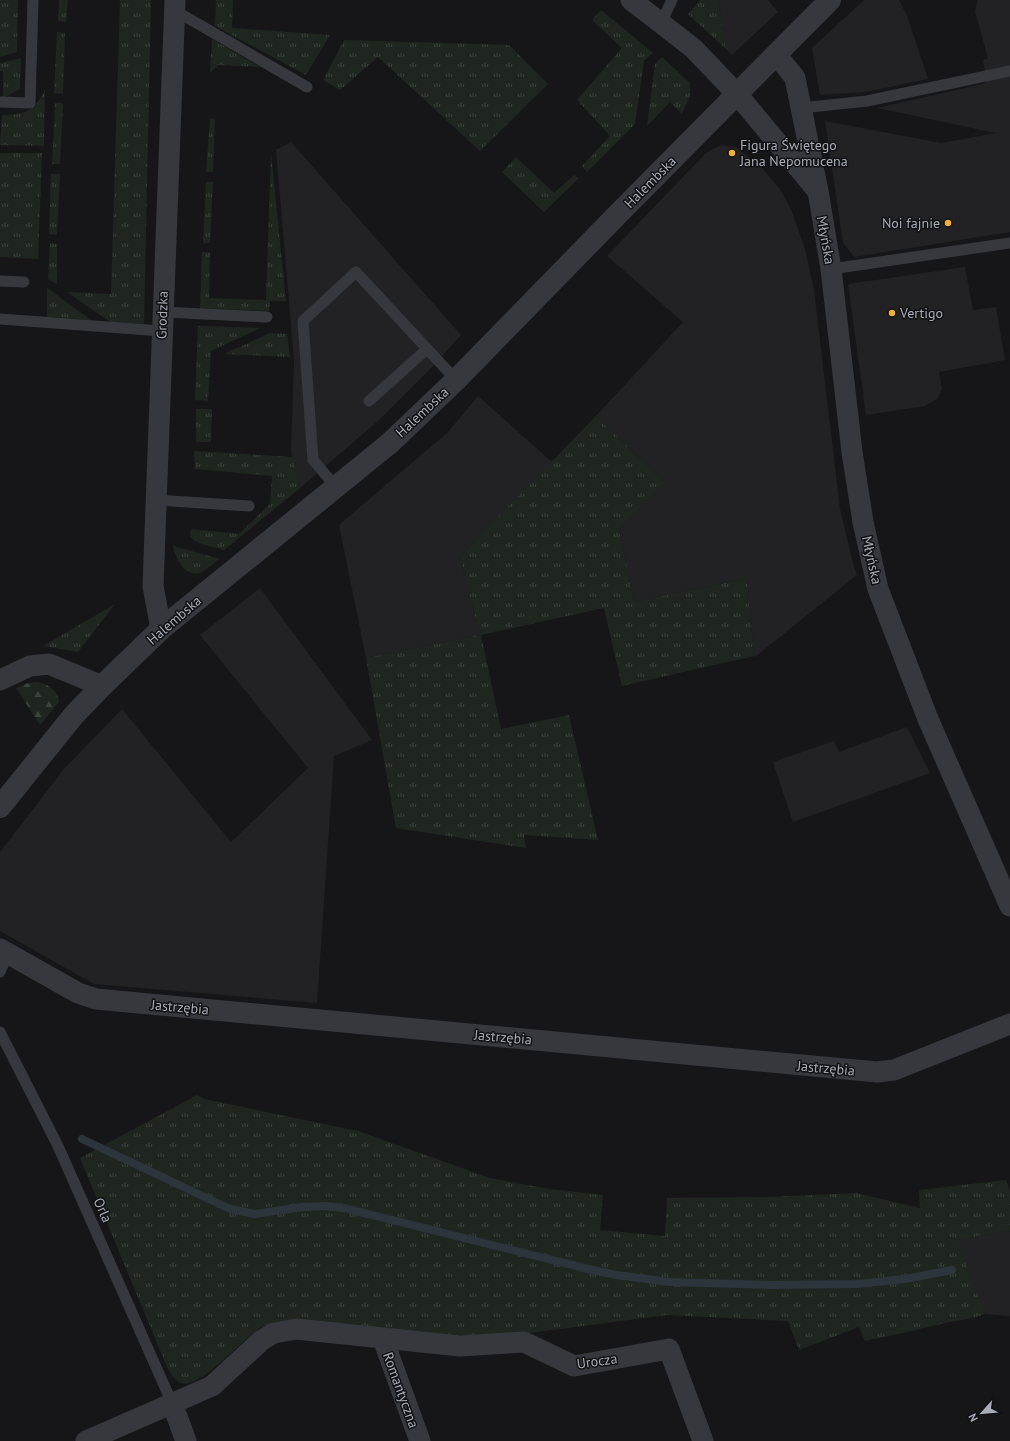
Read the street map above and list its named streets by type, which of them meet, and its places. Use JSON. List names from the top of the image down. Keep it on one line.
{"streets":{"street":["Halembska","Młyńska","Grodzka","Jastrzębia","Urocza","Romantyczna"],"lane":["Orla"]},"crossings":[["Halembska","Młyńska"],["Halembska","Grodzka"],["Urocza","Romantyczna"]],"places":["Figura Świętego Jana Nepomucena","Noi fajnie","Vertigo"],"north":"bottom left"}
